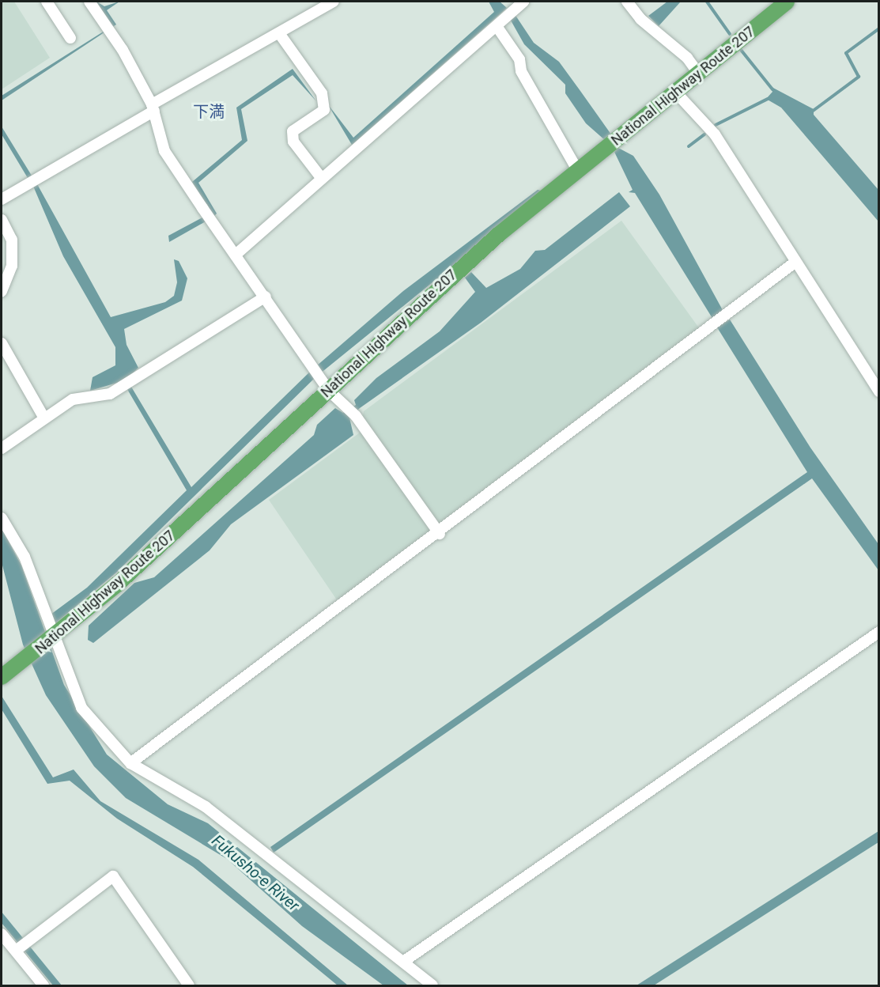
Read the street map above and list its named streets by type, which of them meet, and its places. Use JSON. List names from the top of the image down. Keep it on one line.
{"streets":{"highway":["National Highway Route 207"]},"districts":["下満"],"water":["Fukusho-e River"]}
